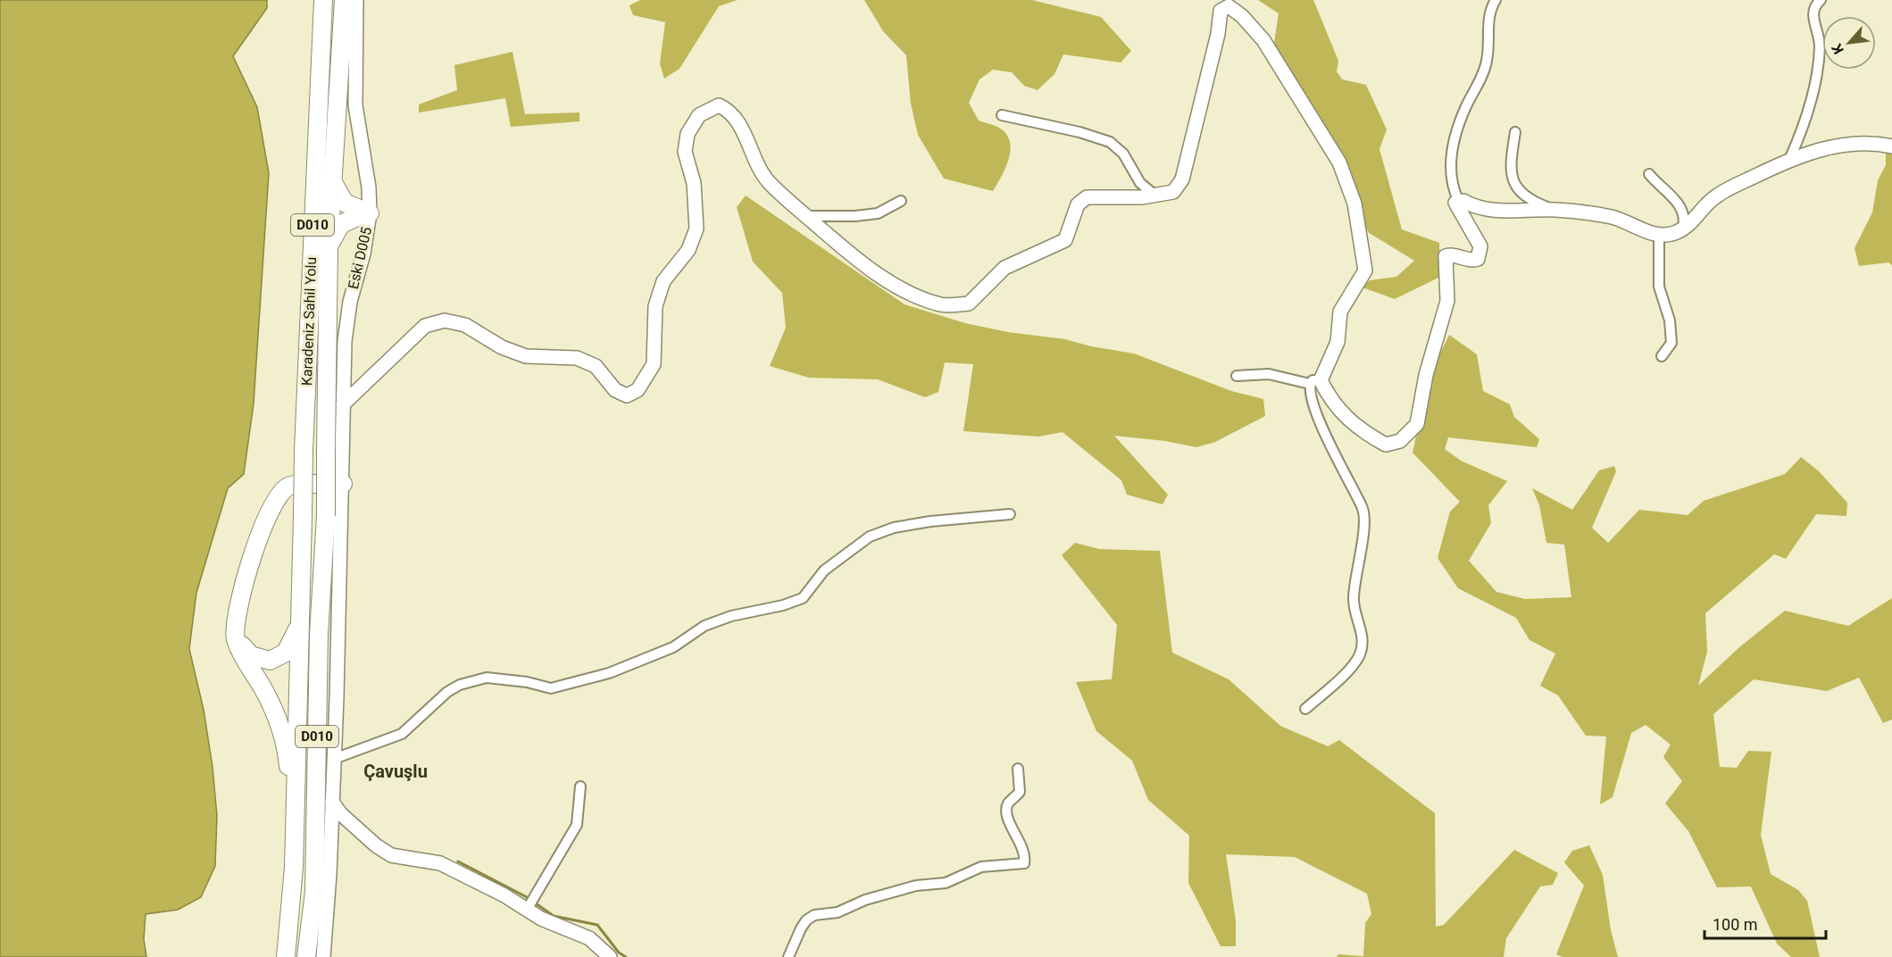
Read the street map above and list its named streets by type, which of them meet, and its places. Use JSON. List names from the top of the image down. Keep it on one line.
{"streets":{"highway":["D010","Karadeniz Sahil Yolu"],"street":["Eski D005"]},"crossings":[["D010","Karadeniz Sahil Yolu"]],"districts":["Çavuşlu"],"scale_bar":"100 m","north":"bottom left"}
